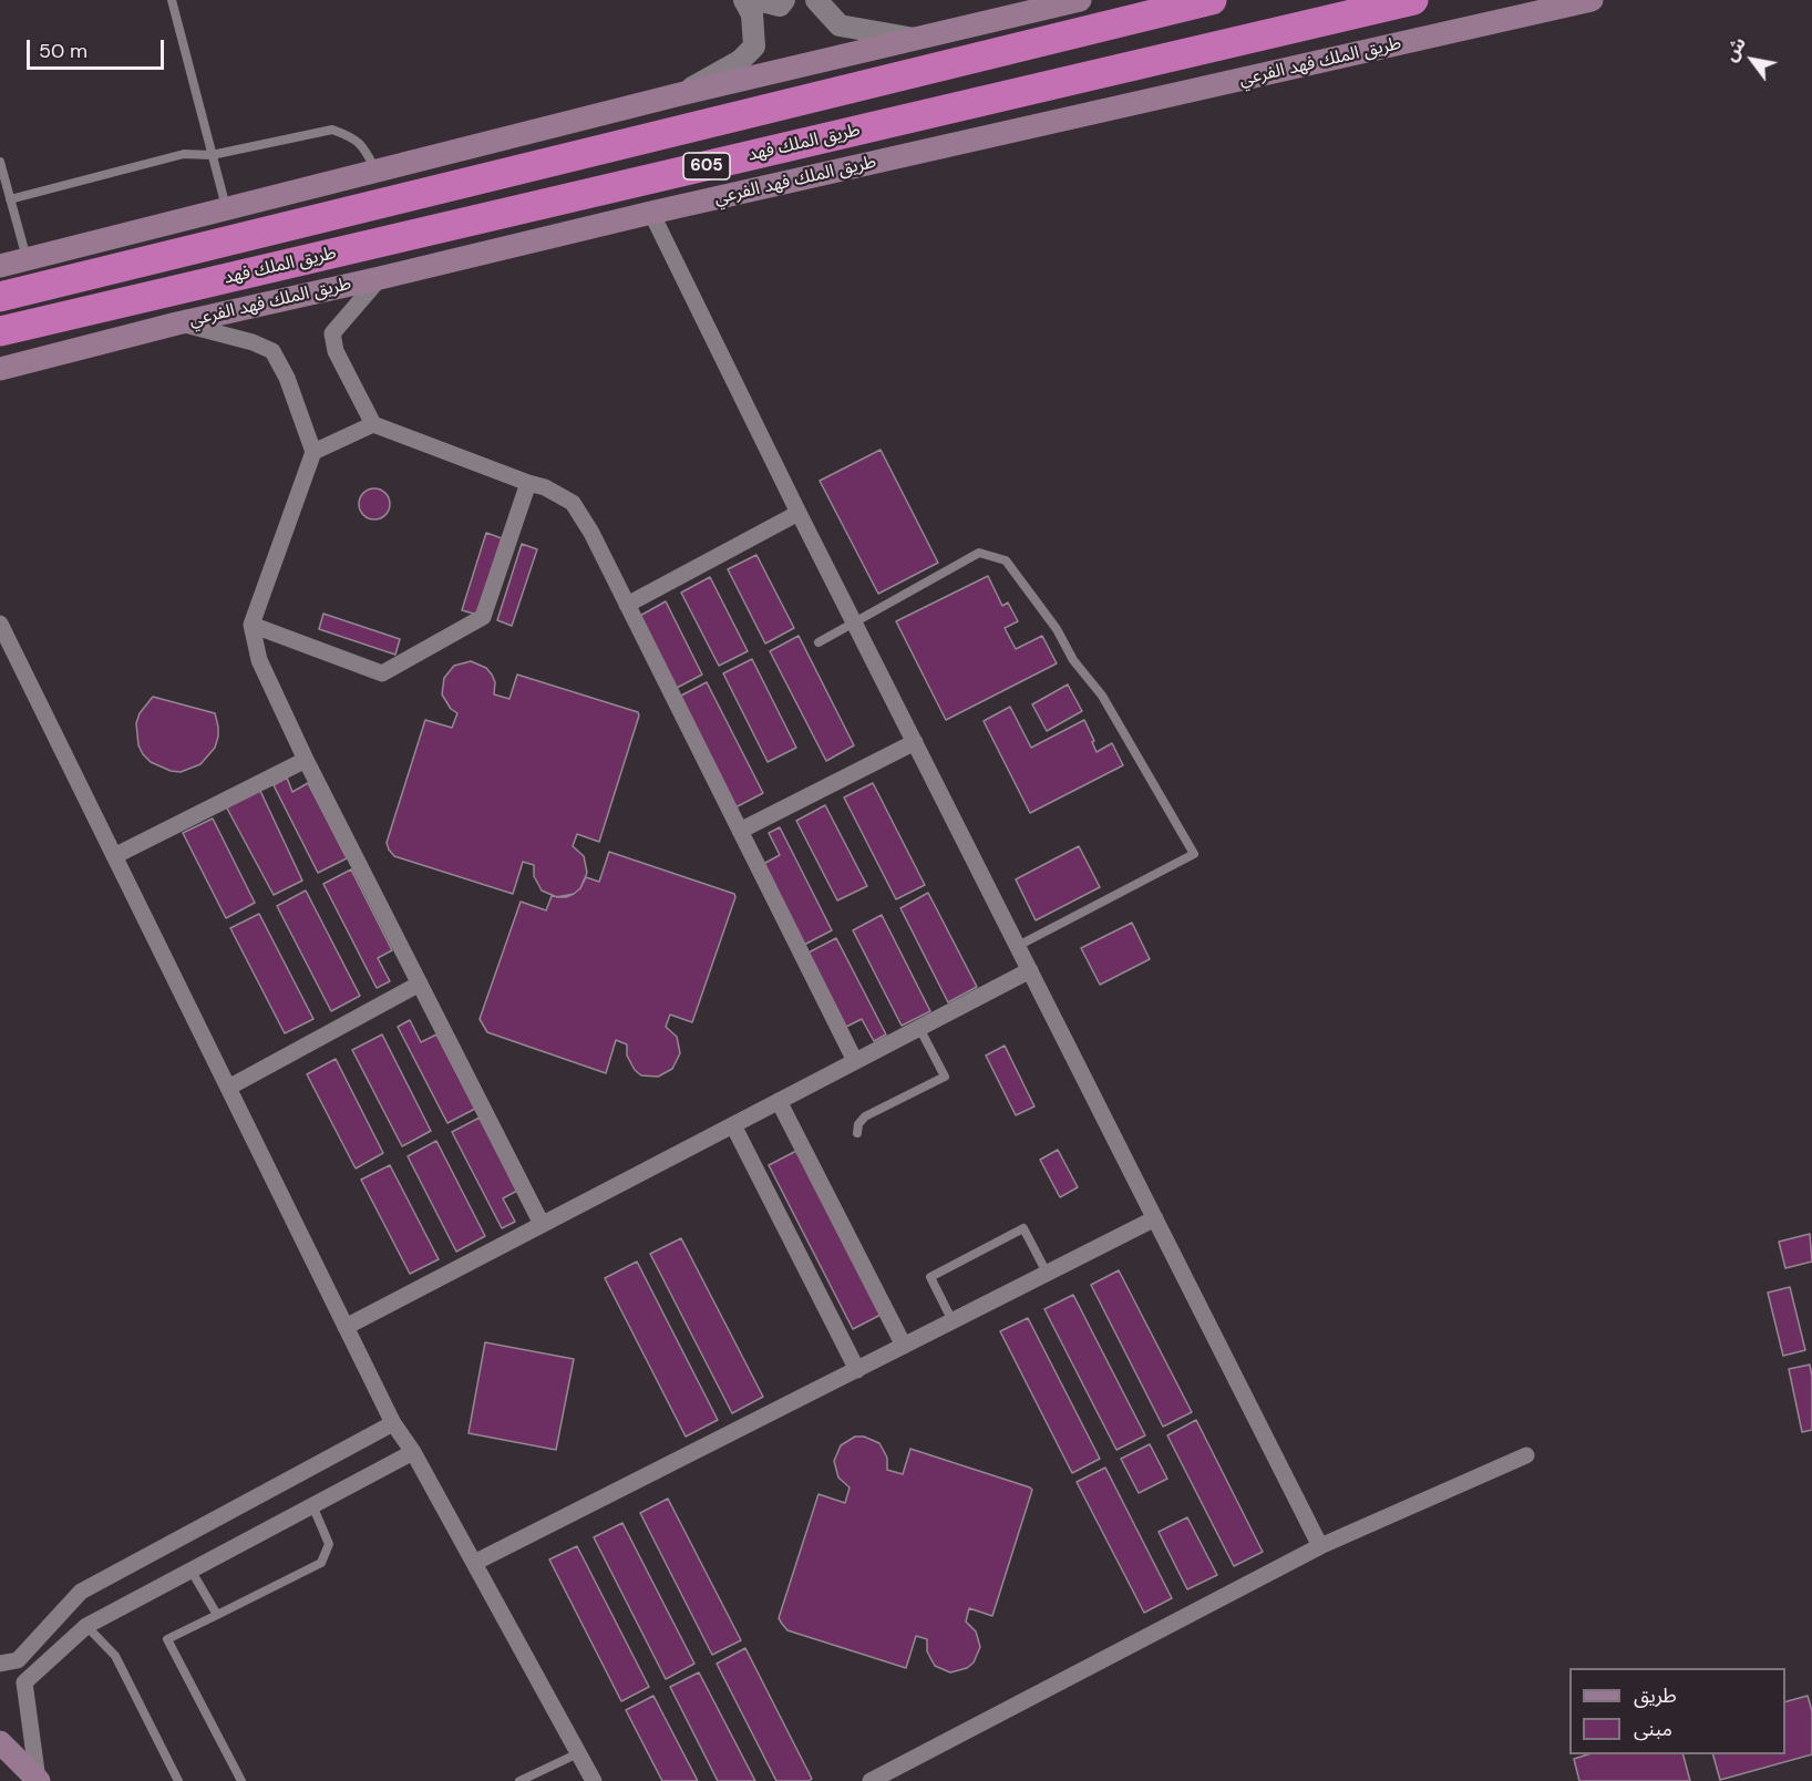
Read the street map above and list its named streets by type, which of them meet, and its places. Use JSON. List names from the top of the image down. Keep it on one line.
{"streets":{"highway":["طريق الملك فهد","605"],"main road":["طريق الملك فهد الفرعي"]},"legend":["طريق","مبنى"],"scale_bar":"50 m","north":"top left"}
